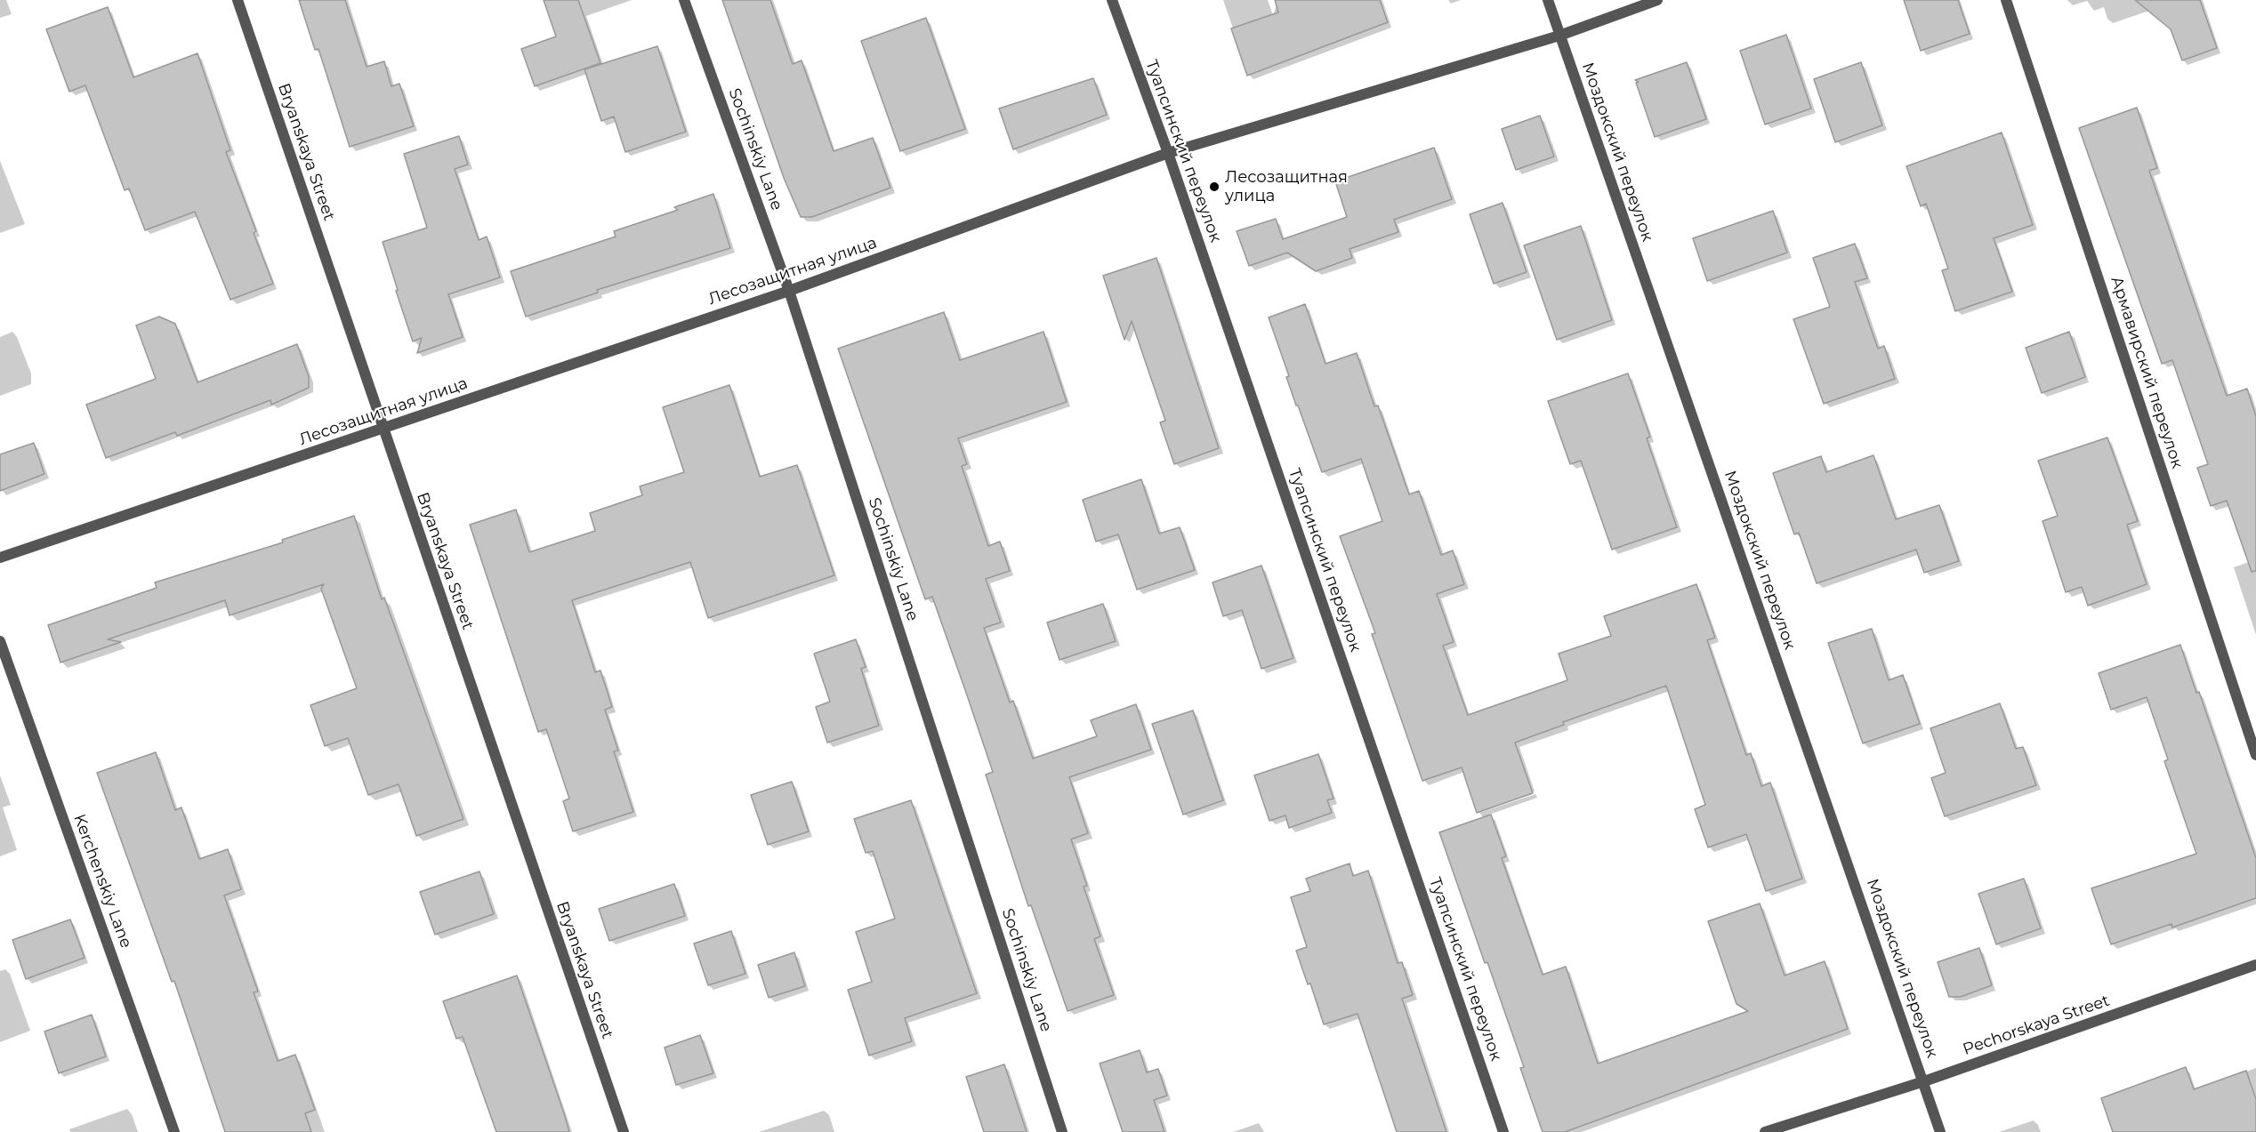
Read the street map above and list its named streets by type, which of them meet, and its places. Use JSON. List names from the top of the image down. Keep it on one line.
{"streets":{"street":["Sochinskiy Lane","Туапсинский переулок","Bryanskaya Street","Моздокский переулок","Лесозащитная улица","Армавирский переулок","Kerchenskiy Lane","Pechorskaya Street"]},"crossings":[["Sochinskiy Lane","Лесозащитная улица"],["Туапсинский переулок","Лесозащитная улица"],["Bryanskaya Street","Лесозащитная улица"],["Моздокский переулок","Лесозащитная улица"],["Моздокский переулок","Pechorskaya Street"]],"places":["Лесозащитная улица"]}
